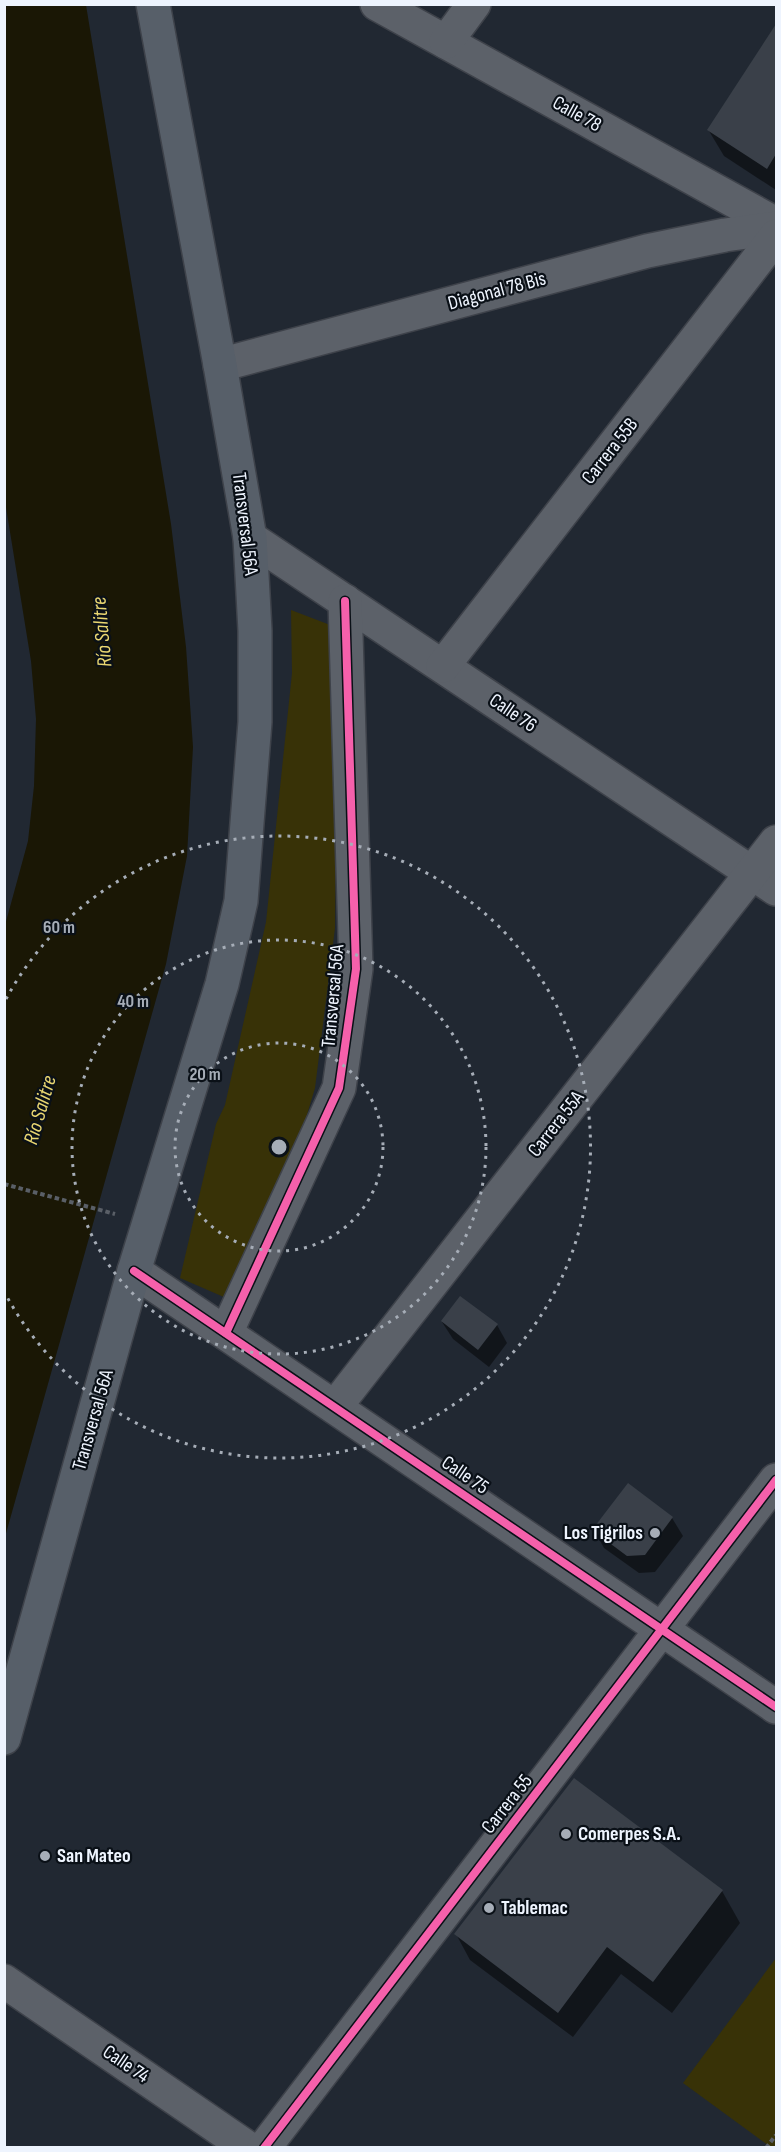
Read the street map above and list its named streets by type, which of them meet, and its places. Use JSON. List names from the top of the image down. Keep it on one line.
{"streets":{"main road":["Transversal 56A"],"street":["Calle 78","Diagonal 78 Bis","Carrera 55B","Calle 76","Carrera 55A","Calle 75","Carrera 55","Calle 74"]},"crossings":[["Calle 78","Diagonal 78 Bis"],["Diagonal 78 Bis","Transversal 56A"],["Carrera 55B","Calle 76"],["Transversal 56A","Calle 76"],["Transversal 56A","Calle 75"],["Calle 76","Carrera 55A"],["Carrera 55A","Calle 75"],["Calle 75","Carrera 55"]],"water":["Río Salitre"],"places":["Los Tigrilos","Comerpes S.A.","San Mateo","Tablemac"],"rings":["60 m","40 m","20 m"]}
